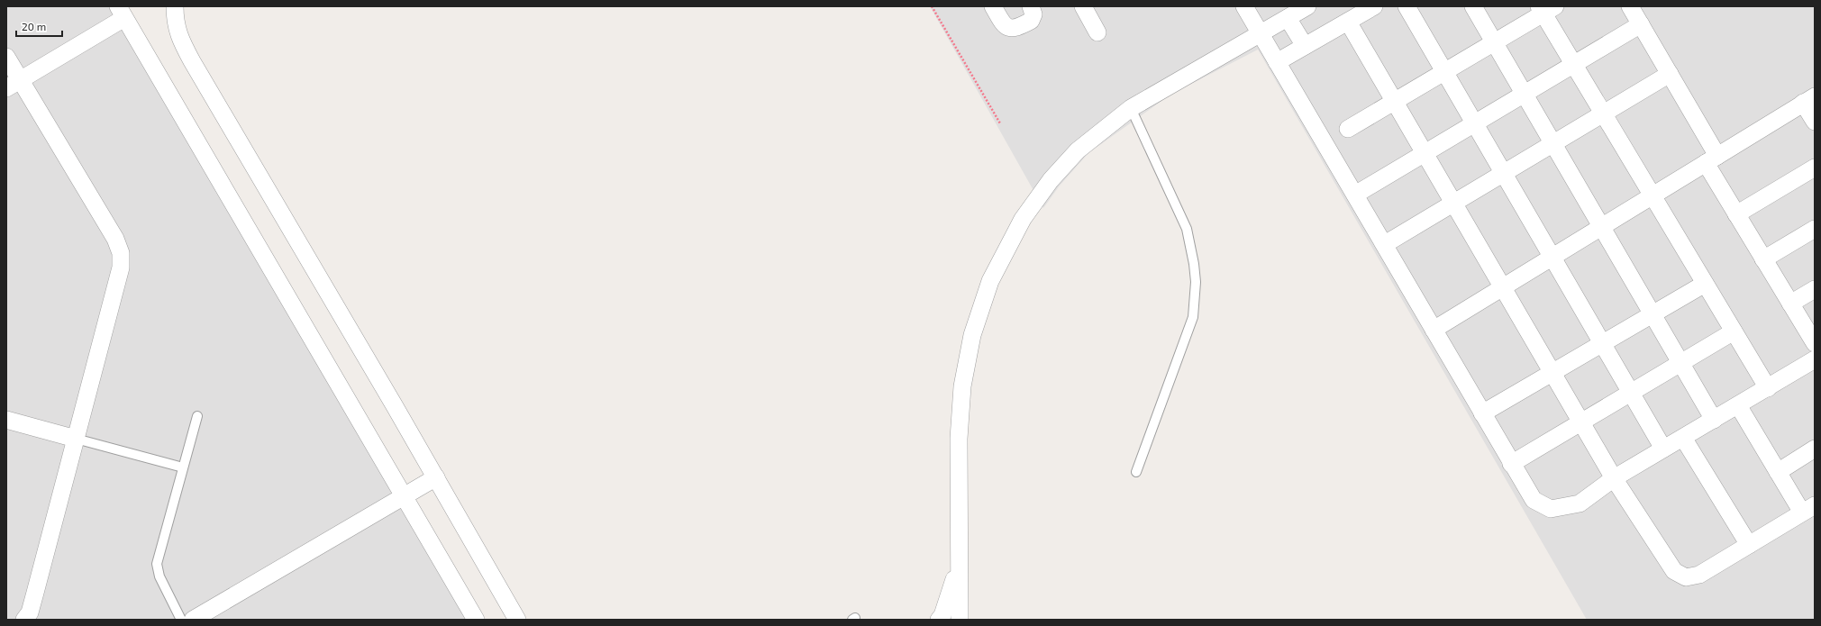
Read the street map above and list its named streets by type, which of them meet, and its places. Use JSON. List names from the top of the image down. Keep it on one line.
{"scale_bar":"20 m"}
